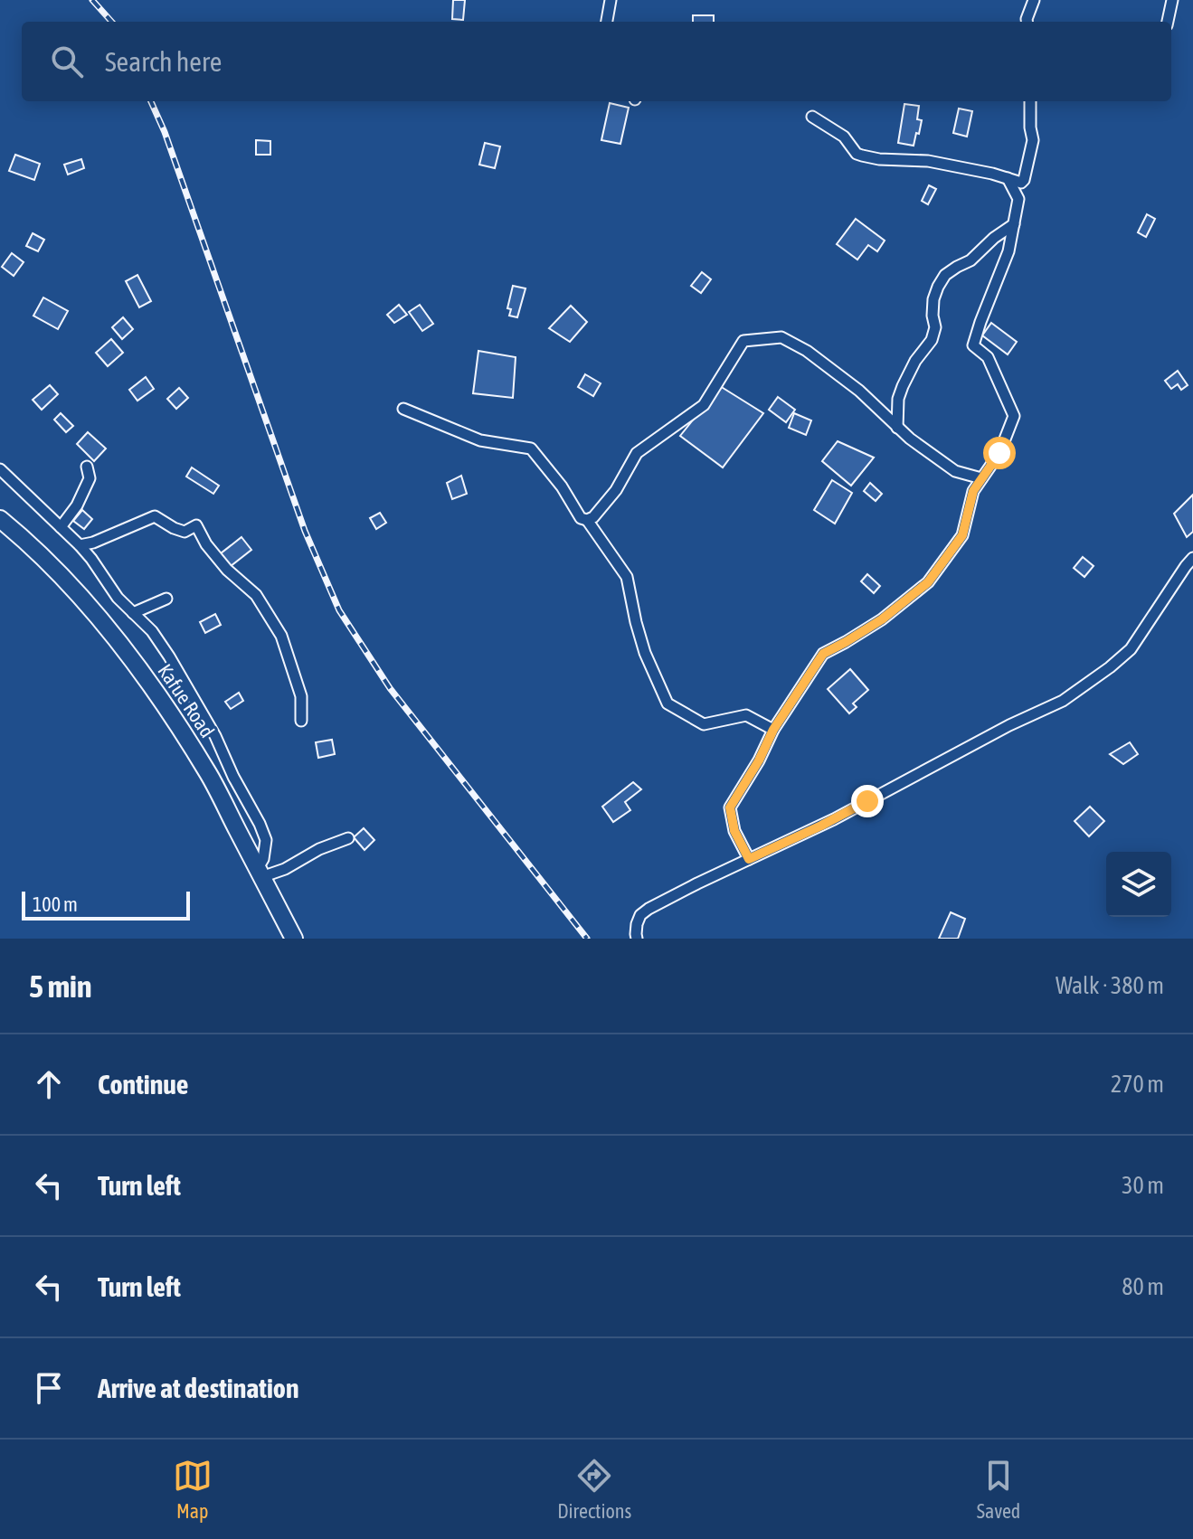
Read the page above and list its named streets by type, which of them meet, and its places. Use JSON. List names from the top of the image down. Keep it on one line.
{"streets":{"highway":["Kafue Road"]},"scale_bar":"100 m","page":{"search":"Search here","scale":"100 m","heading":["5 min","Walk · 380 m"],"list":[["Continue","270 m"],["Turn left","30 m"],["Turn left","80 m"],"Arrive at destination"],"nav":["Map","Directions","Saved"]}}
